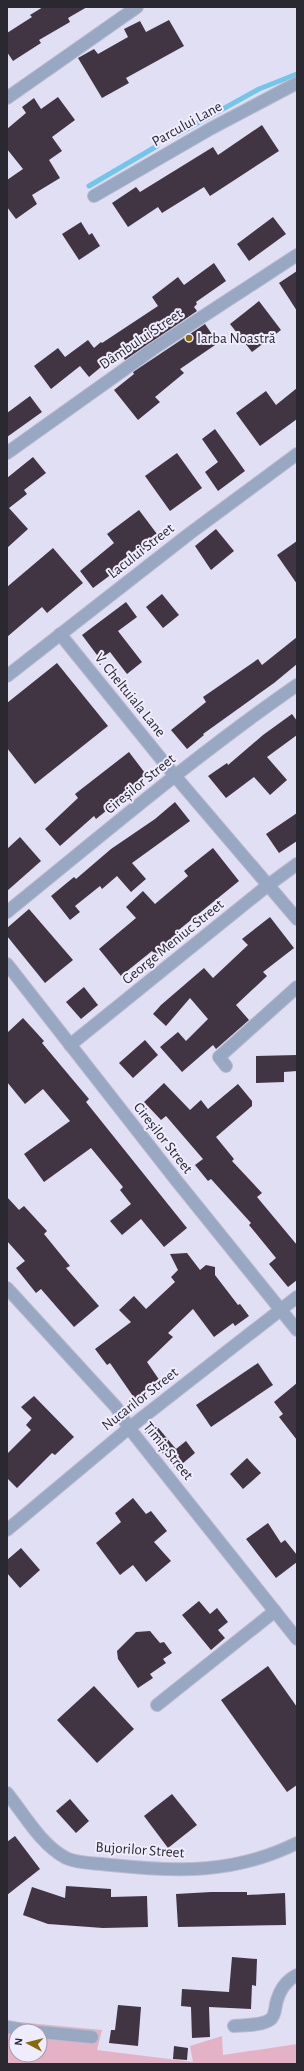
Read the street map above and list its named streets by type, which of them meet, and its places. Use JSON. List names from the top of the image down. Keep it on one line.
{"streets":{"street":["Parcului Lane","Dâmbului Street","Lacului Street","V. Cheltuiala Lane","Cireșilor Street","George Meniuc Street","Nucarilor Street","Timiș Street","Bujorilor Street"]},"crossings":[["Lacului Street","V. Cheltuiala Lane"],["V. Cheltuiala Lane","Cireșilor Street"],["V. Cheltuiala Lane","George Meniuc Street"],["Cireșilor Street","George Meniuc Street"],["Cireșilor Street","Nucarilor Street"],["Nucarilor Street","Timiș Street"]],"places":["Iarba Noastră"],"north":"left"}
